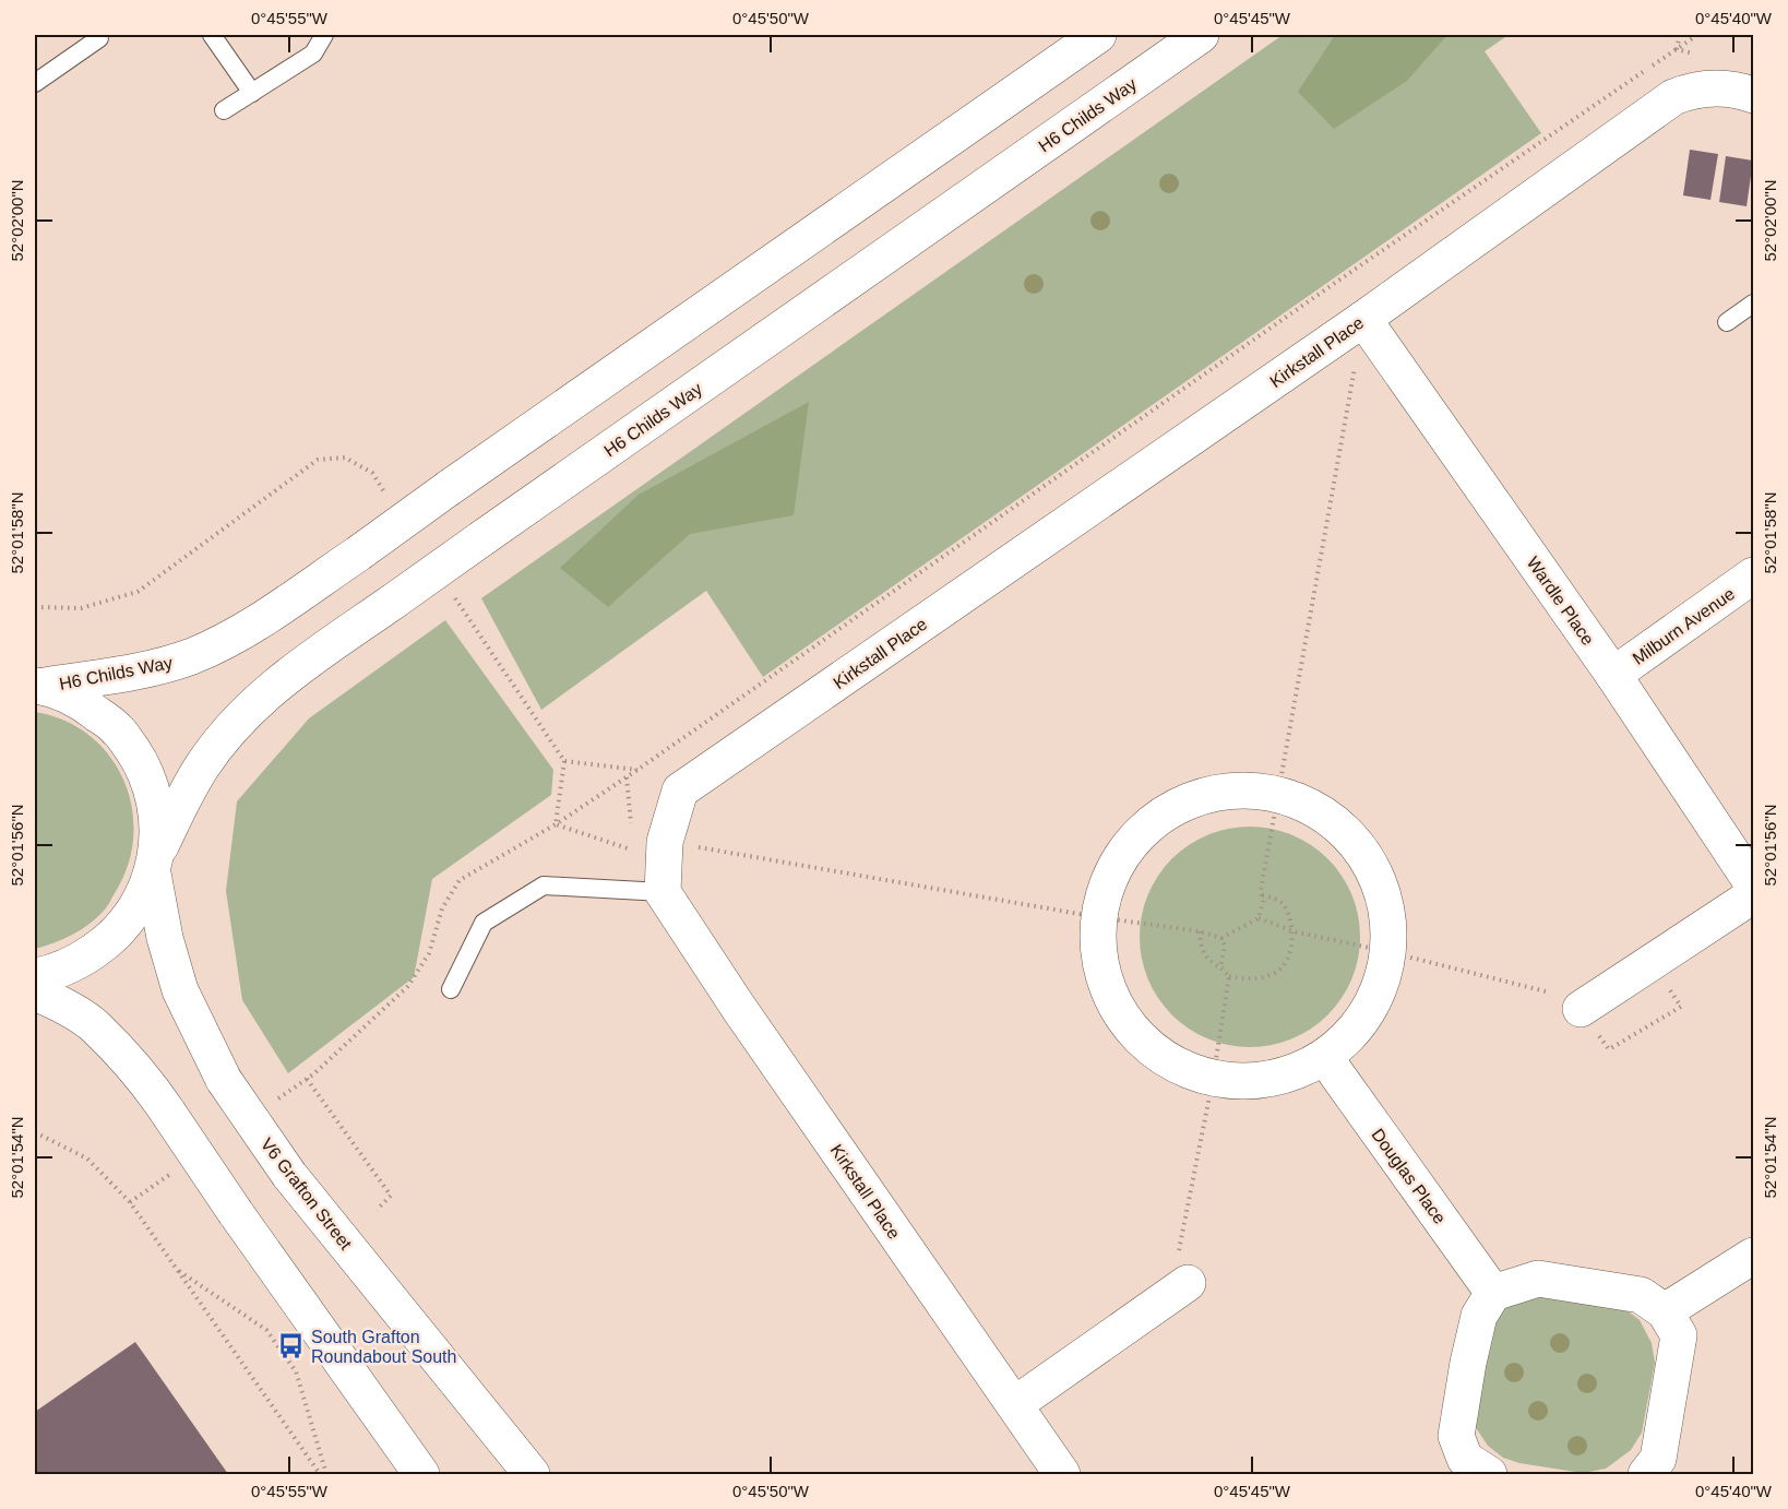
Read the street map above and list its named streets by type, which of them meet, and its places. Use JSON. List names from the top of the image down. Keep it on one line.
{"streets":{"street":["H6 Childs Way","Kirkstall Place","Wardle Place","Milburn Avenue","Douglas Place","V6 Grafton Street"]},"crossings":[["H6 Childs Way","V6 Grafton Street"],["Kirkstall Place","Wardle Place"],["Wardle Place","Milburn Avenue"]],"places":{"bus stop":["South Grafton Roundabout South"]},"coordinates":["0°45'55\"W","0°45'50\"W","0°45'45\"W","0°45'40\"W","52°02'00\"N","52°01'58\"N","52°01'56\"N","52°01'54\"N"]}
